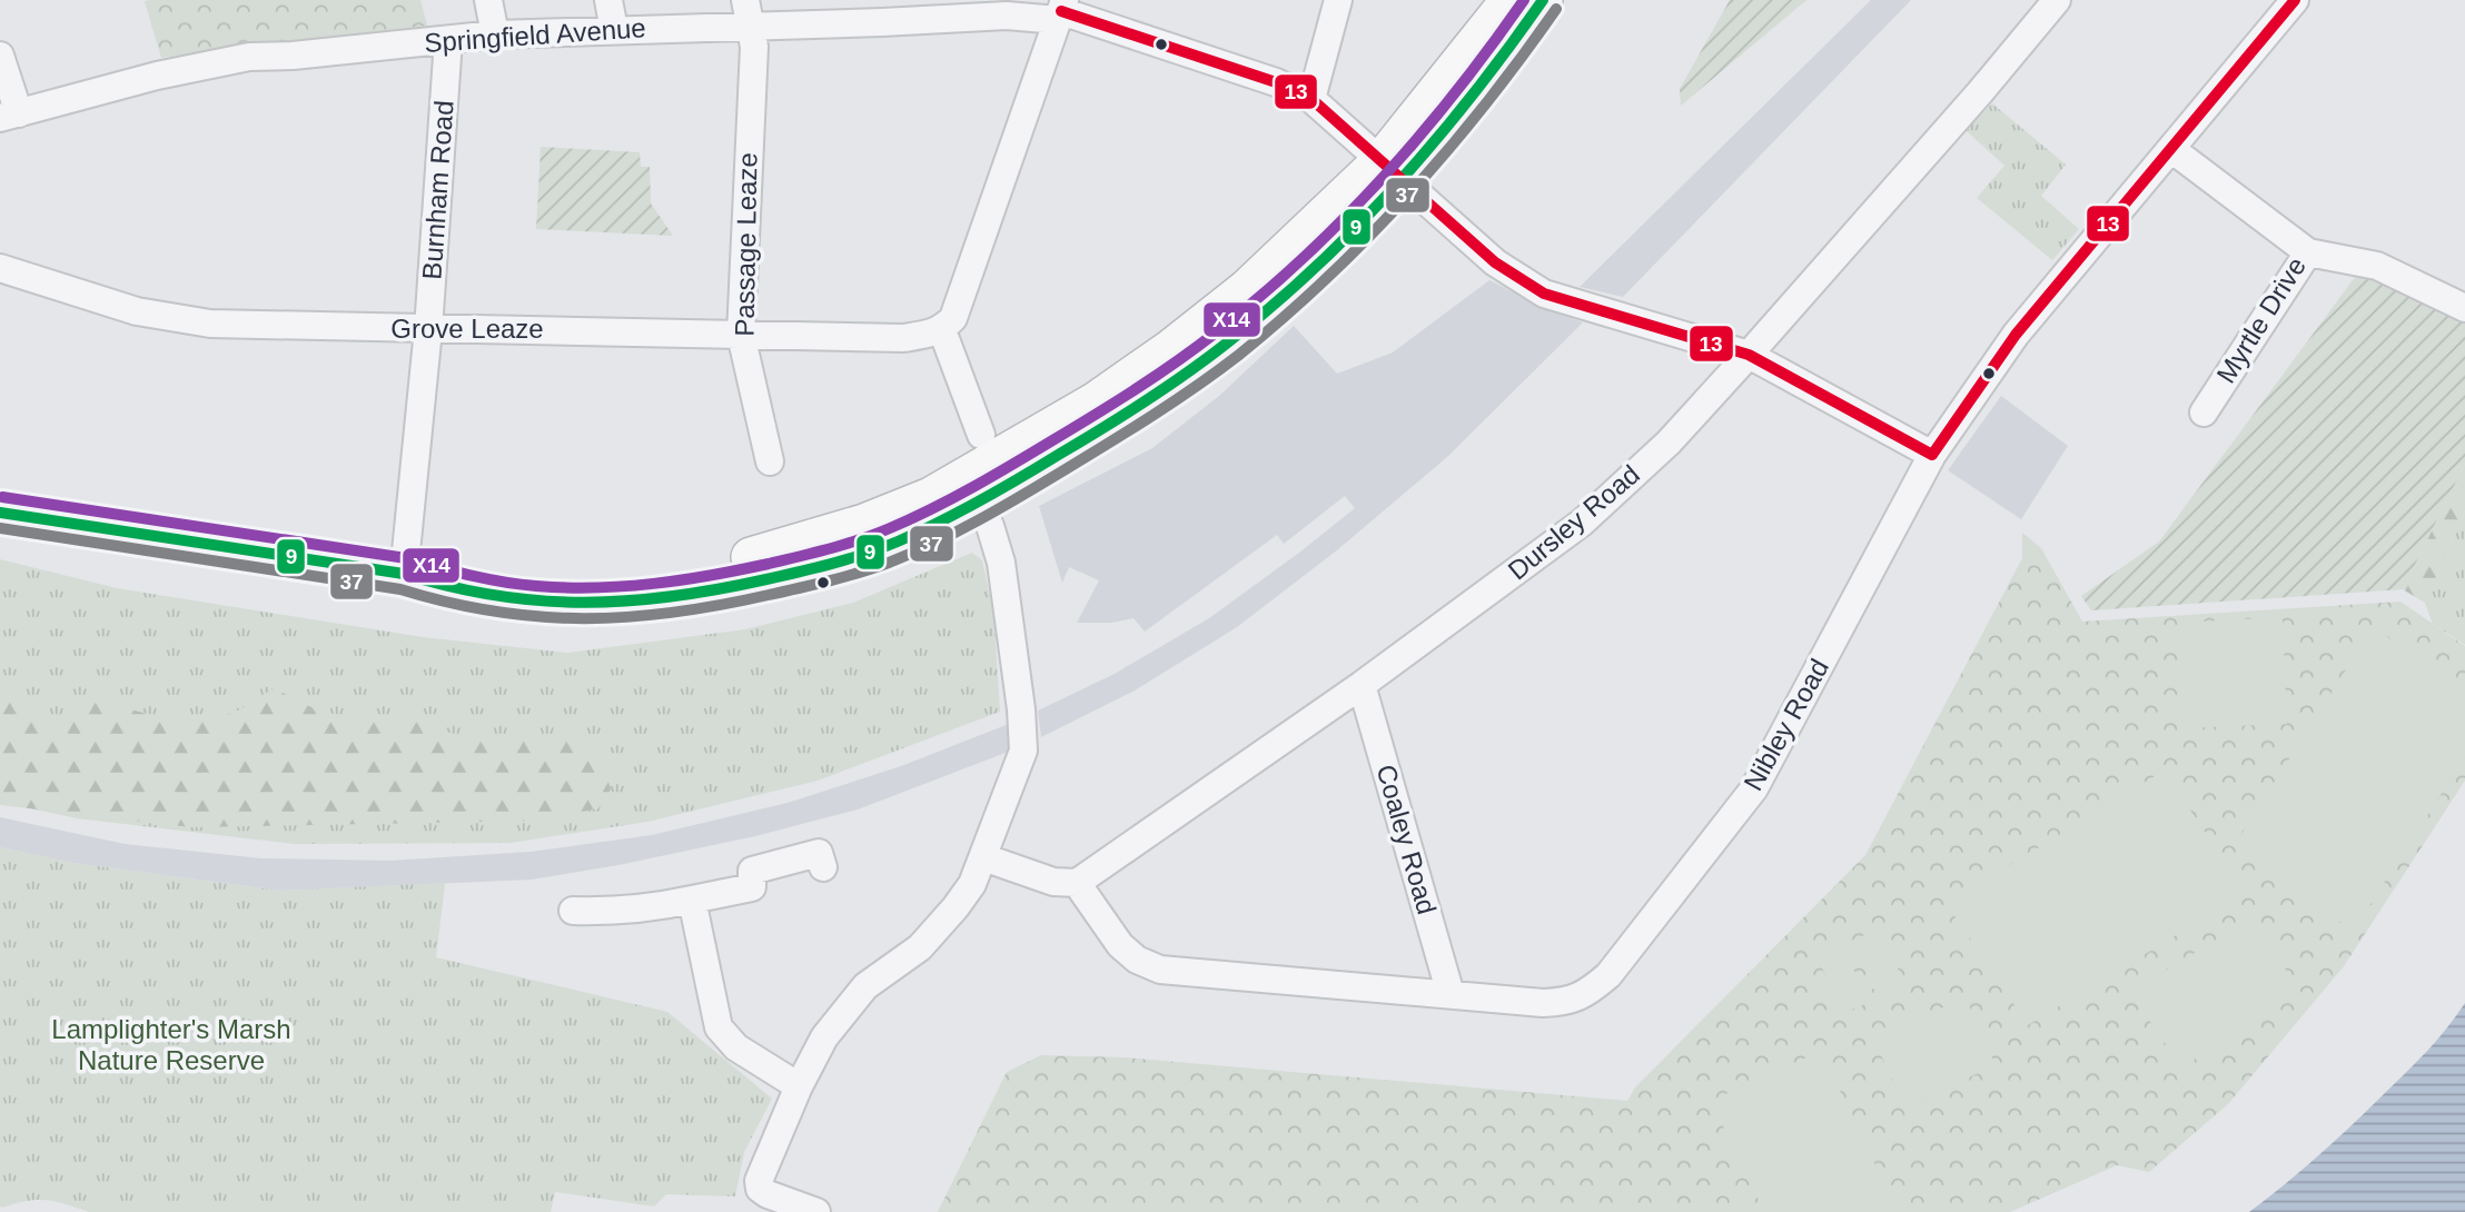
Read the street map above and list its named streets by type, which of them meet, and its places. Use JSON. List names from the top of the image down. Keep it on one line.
{"streets":{"street":["Springfield Avenue","Burnham Road","Passage Leaze","Myrtle Drive","Grove Leaze","Dursley Road","Nibley Road","Coaley Road"]},"crossings":[["Springfield Avenue","Burnham Road"],["Springfield Avenue","Passage Leaze"],["Springfield Avenue","Dursley Road"],["Springfield Avenue","Nibley Road"],["Burnham Road","Grove Leaze"],["Passage Leaze","Grove Leaze"],["Myrtle Drive","Nibley Road"],["Dursley Road","Nibley Road"],["Dursley Road","Coaley Road"],["Nibley Road","Coaley Road"]],"parks":["Lamplighter's Marsh Nature Reserve"],"lines":["transit line 9","transit line 13","transit line X14","transit line 37"]}
